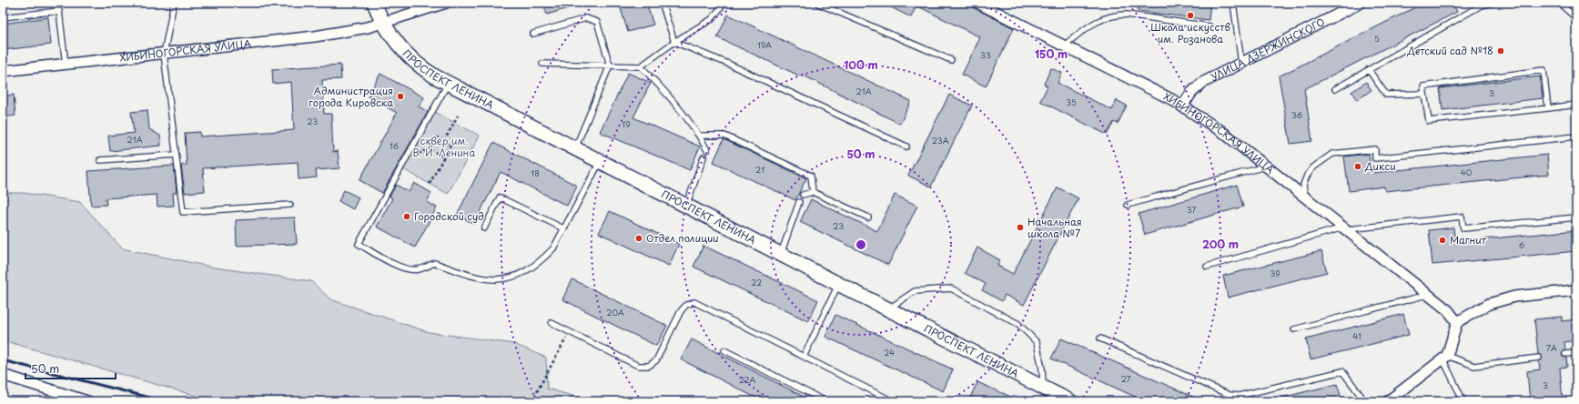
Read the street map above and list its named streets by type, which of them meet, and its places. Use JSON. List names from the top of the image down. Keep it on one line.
{"streets":{"main road":["ПРОСПЕКТ ЛЕНИНА"],"street":["УЛИЦА ДЗЕРЖИНСКОГО","ХИБИНОГОРСКАЯ УЛИЦА"]},"crossings":[["УЛИЦА ДЗЕРЖИНСКОГО","ХИБИНОГОРСКАЯ УЛИЦА"],["ХИБИНОГОРСКАЯ УЛИЦА","ПРОСПЕКТ ЛЕНИНА"]],"parks":["сквер им. В. И. Ленина"],"places":["Школа искусств им. Розанова","Детский сад №18","Администрация города Кировска","Дикси","Городской суд","Начальная школа №7","Отдел полиции","Магнит"],"house_numbers":["5","19А","33","21А","3","35","36","23","19","21А","23А","16","21","40","18","37","23","6","39","22","20А","41","7А","24","27","22А","3"],"scale_bar":"50 m","rings":["150 m","100 m","50 m","200 m"]}
